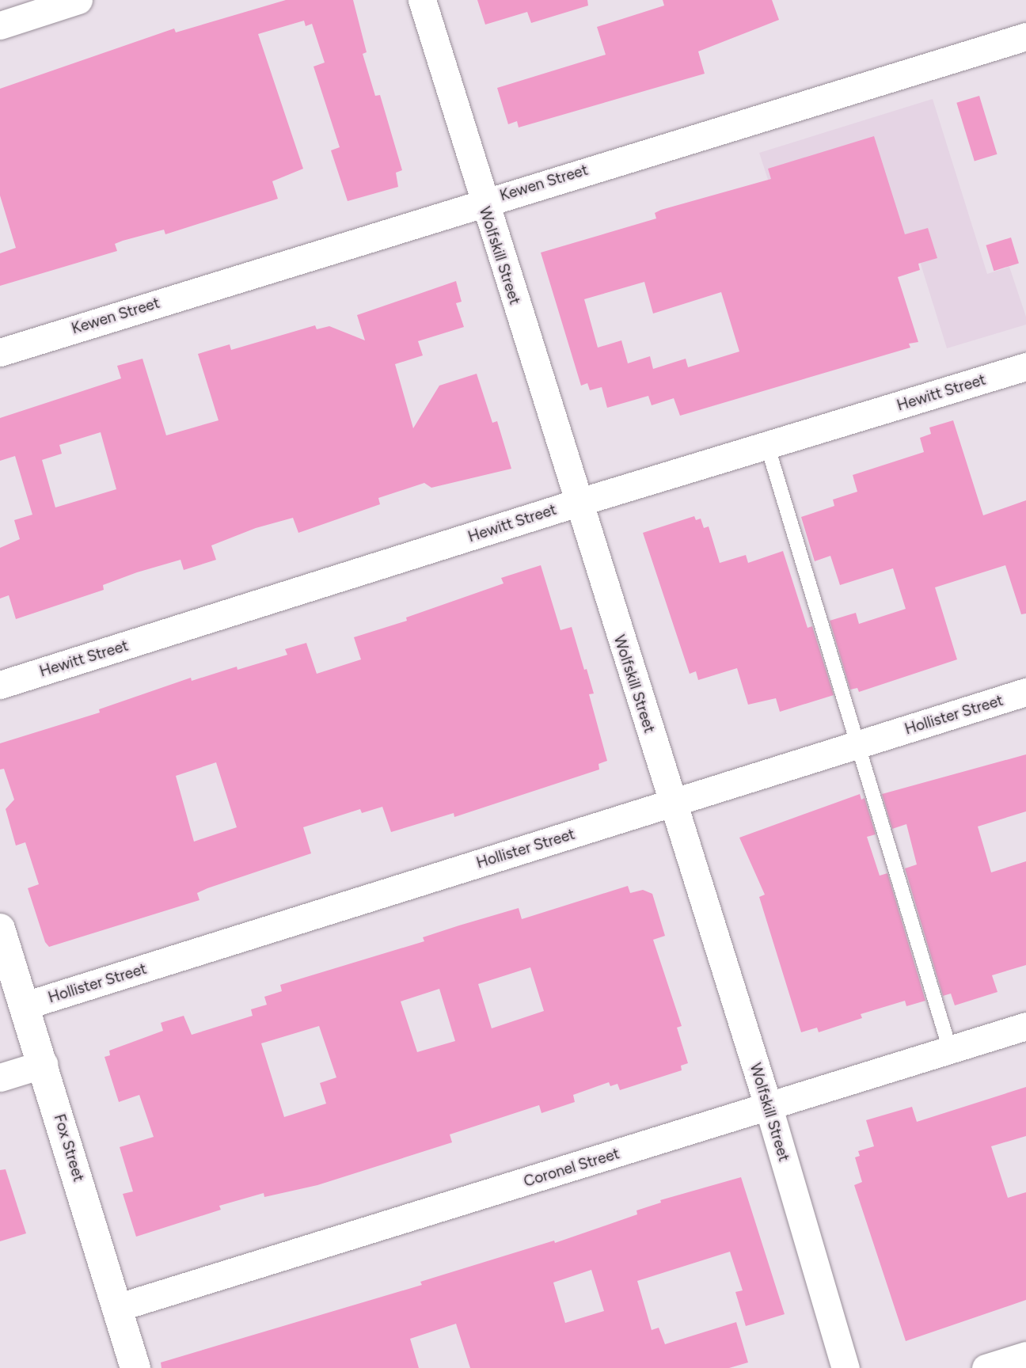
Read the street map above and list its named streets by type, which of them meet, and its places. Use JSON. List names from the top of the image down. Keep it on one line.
{"streets":{"main road":["Fox Street"],"street":["Kewen Street","Wolfskill Street","Hewitt Street","Hollister Street","Coronel Street"]},"crossings":[["Kewen Street","Wolfskill Street"],["Wolfskill Street","Hewitt Street"],["Wolfskill Street","Hollister Street"],["Wolfskill Street","Coronel Street"],["Hollister Street","Fox Street"],["Fox Street","Coronel Street"]]}
